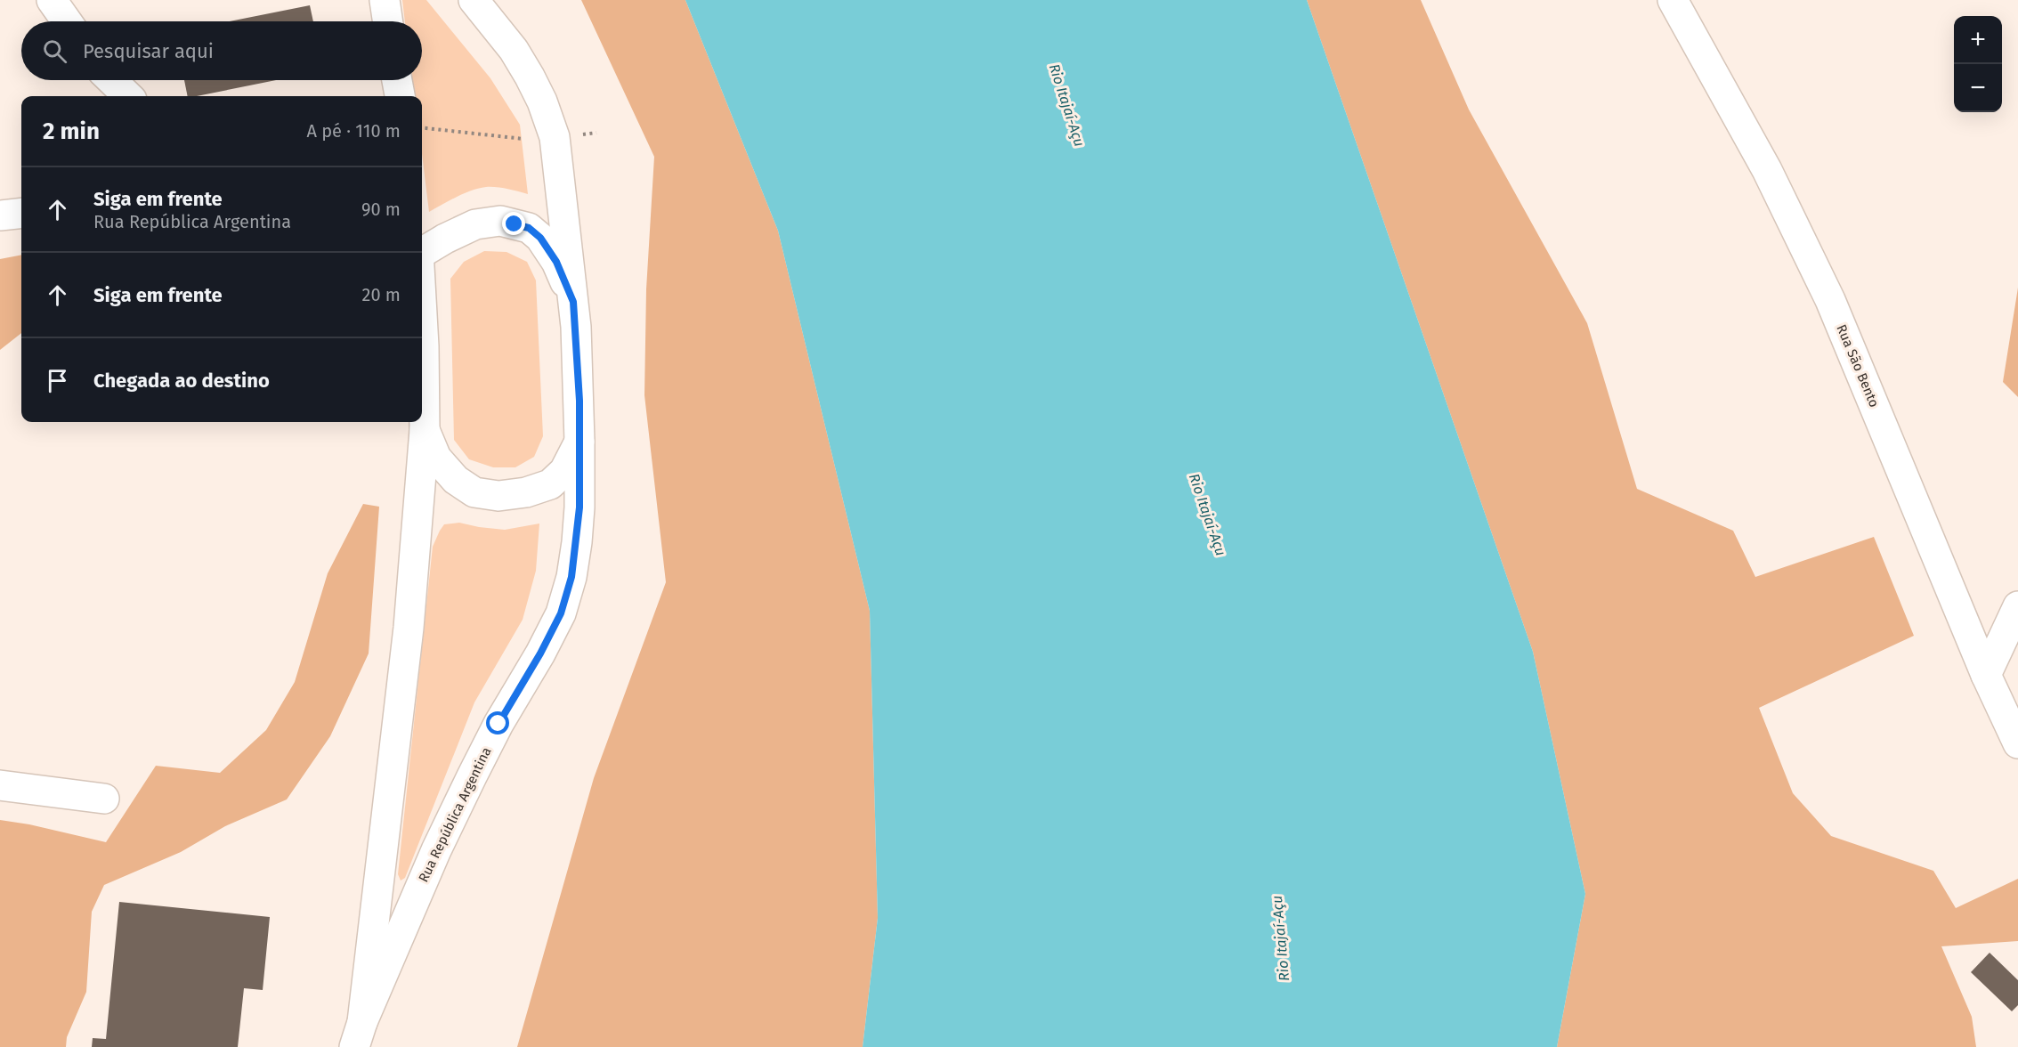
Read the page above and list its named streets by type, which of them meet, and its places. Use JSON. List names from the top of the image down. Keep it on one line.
{"streets":{"main road":["Rua São Bento","Rua República Argentina"]},"water":["Rio Itajaí-Açu"],"page":{"map_buttons":["+","−"],"search":"Pesquisar aqui","heading":["2 min","A pé · 110 m"],"list":[["Siga em frente","Rua República Argentina","90 m"],["Siga em frente","20 m"],"Chegada ao destino"]}}
